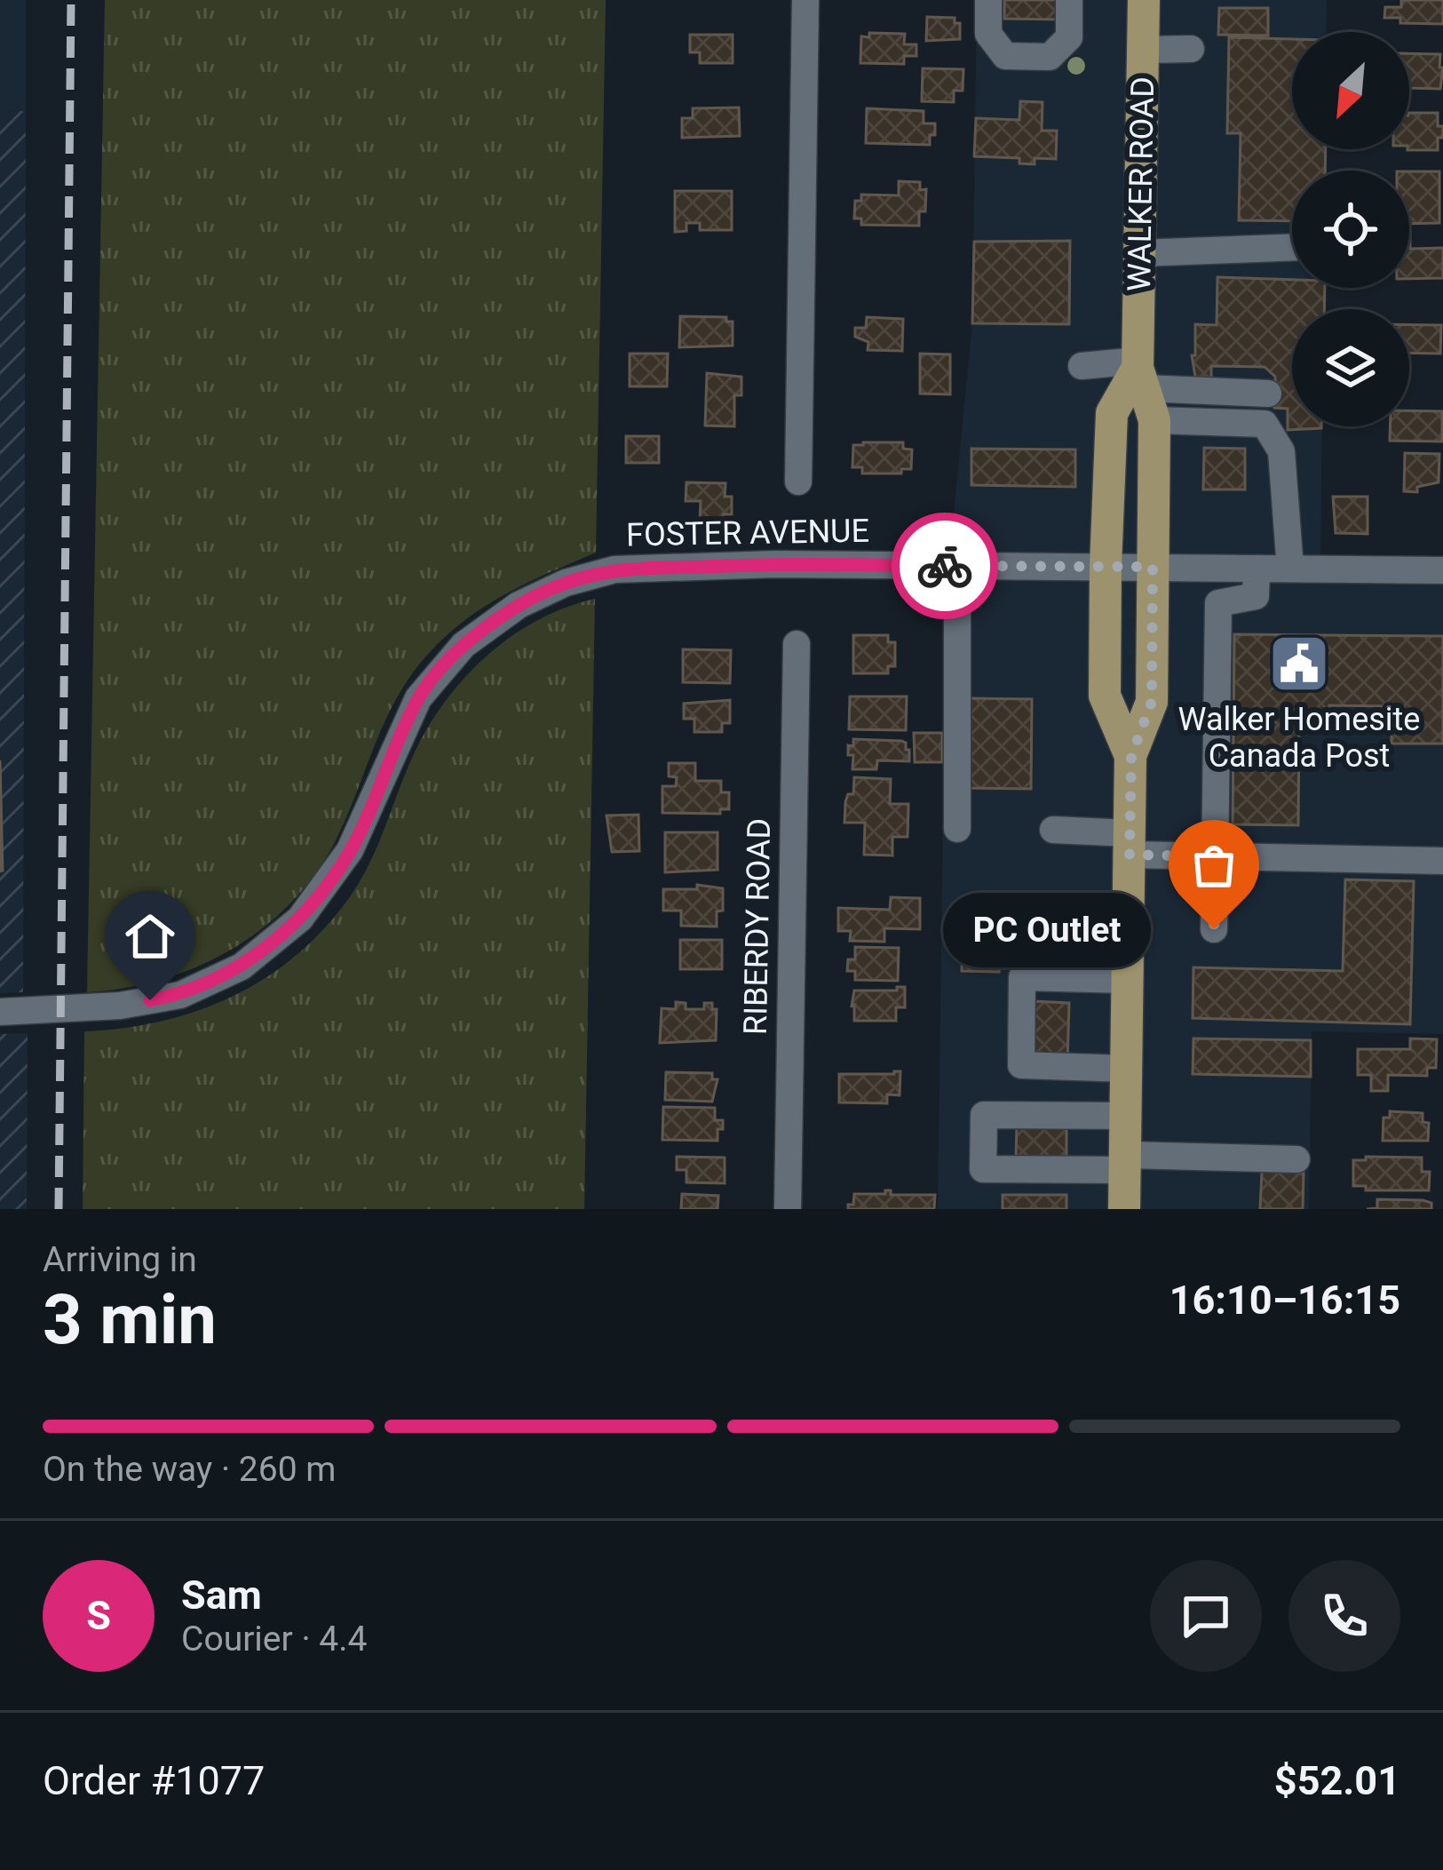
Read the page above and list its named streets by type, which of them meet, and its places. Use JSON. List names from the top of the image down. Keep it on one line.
{"streets":{"main road":["WALKER ROAD"],"street":["FOSTER AVENUE","RIBERDY ROAD"]},"crossings":[["WALKER ROAD","FOSTER AVENUE"]],"places":{"public building":["Walker Homesite Canada Post"],"other":["PC Outlet"]},"north":"bottom left","page":{"bubble":"PC Outlet","heading":["3 min","Arriving in","16:10–16:15"],"panel":["Sam","Courier · 4.4","Order #1077","$52.01"],"bar":"On the way · 260 m","round":"S"}}
